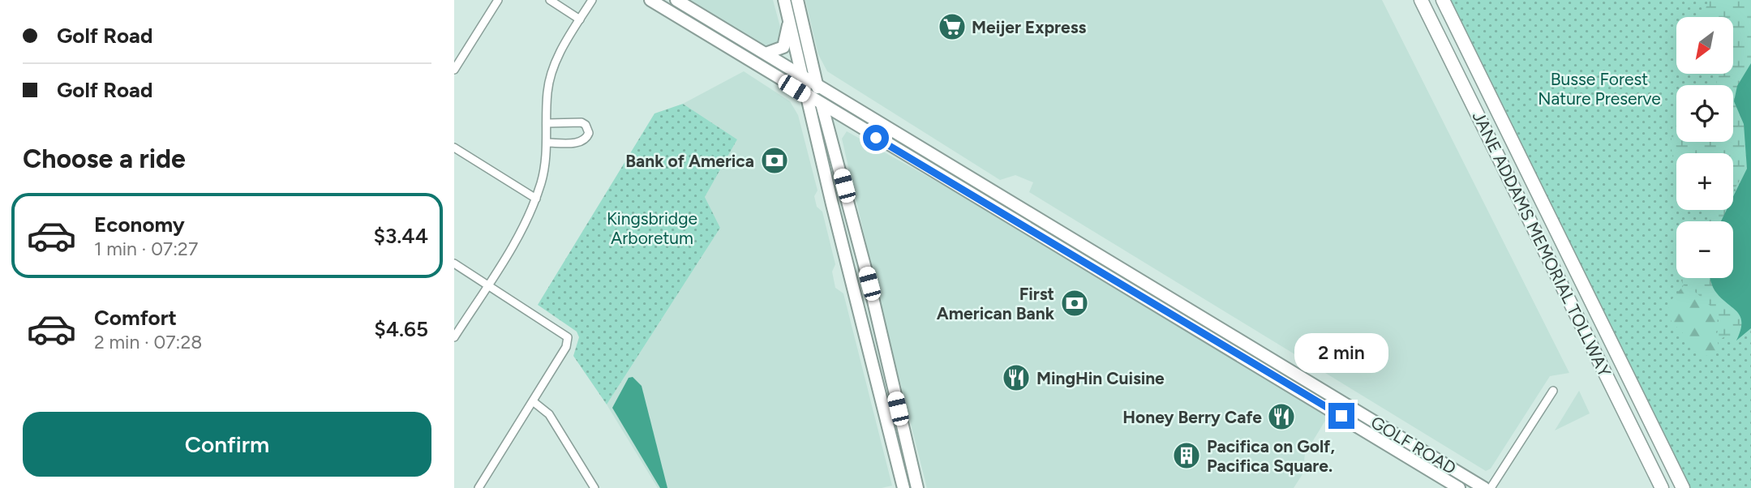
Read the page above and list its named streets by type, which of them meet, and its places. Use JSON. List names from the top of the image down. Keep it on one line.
{"streets":{"highway":["JANE ADDAMS MEMORIAL TOLLWAY"],"main road":["GOLF ROAD"]},"parks":["Busse Forest Nature Preserve","Kingsbridge Arboretum"],"places":{"supermarket":["Meijer Express"],"bank":["Bank of America","First American Bank"],"restaurant":["MingHin Cuisine","Honey Berry Cafe"],"building":["Pacifica on Golf, Pacifica Square."]},"north":"bottom left","page":{"banner":["Golf Road","Golf Road"],"map_buttons":["+","−"],"heading":"Choose a ride","list":[{"name":"Economy","note":"1 min · 07:27","value":"$3.44"},{"name":"Comfort","note":"2 min · 07:28","value":"$4.65"}],"bubble":"2 min","buttons":"Confirm"}}
